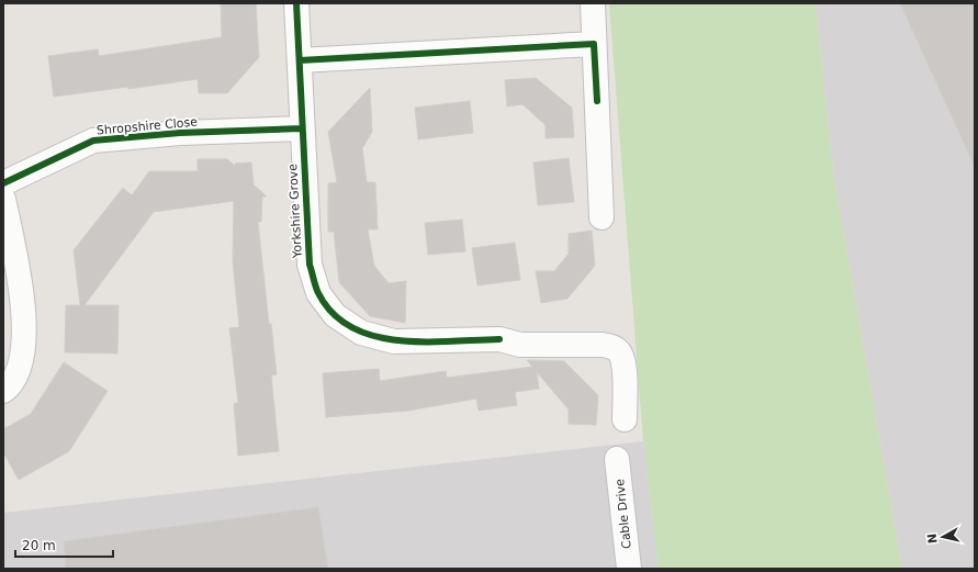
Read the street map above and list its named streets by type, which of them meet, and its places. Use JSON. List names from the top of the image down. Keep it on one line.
{"streets":{"street":["Shropshire Close","Yorkshire Grove","Cable Drive"]},"crossings":[["Shropshire Close","Yorkshire Grove"]],"scale_bar":"20 m","north":"left"}
